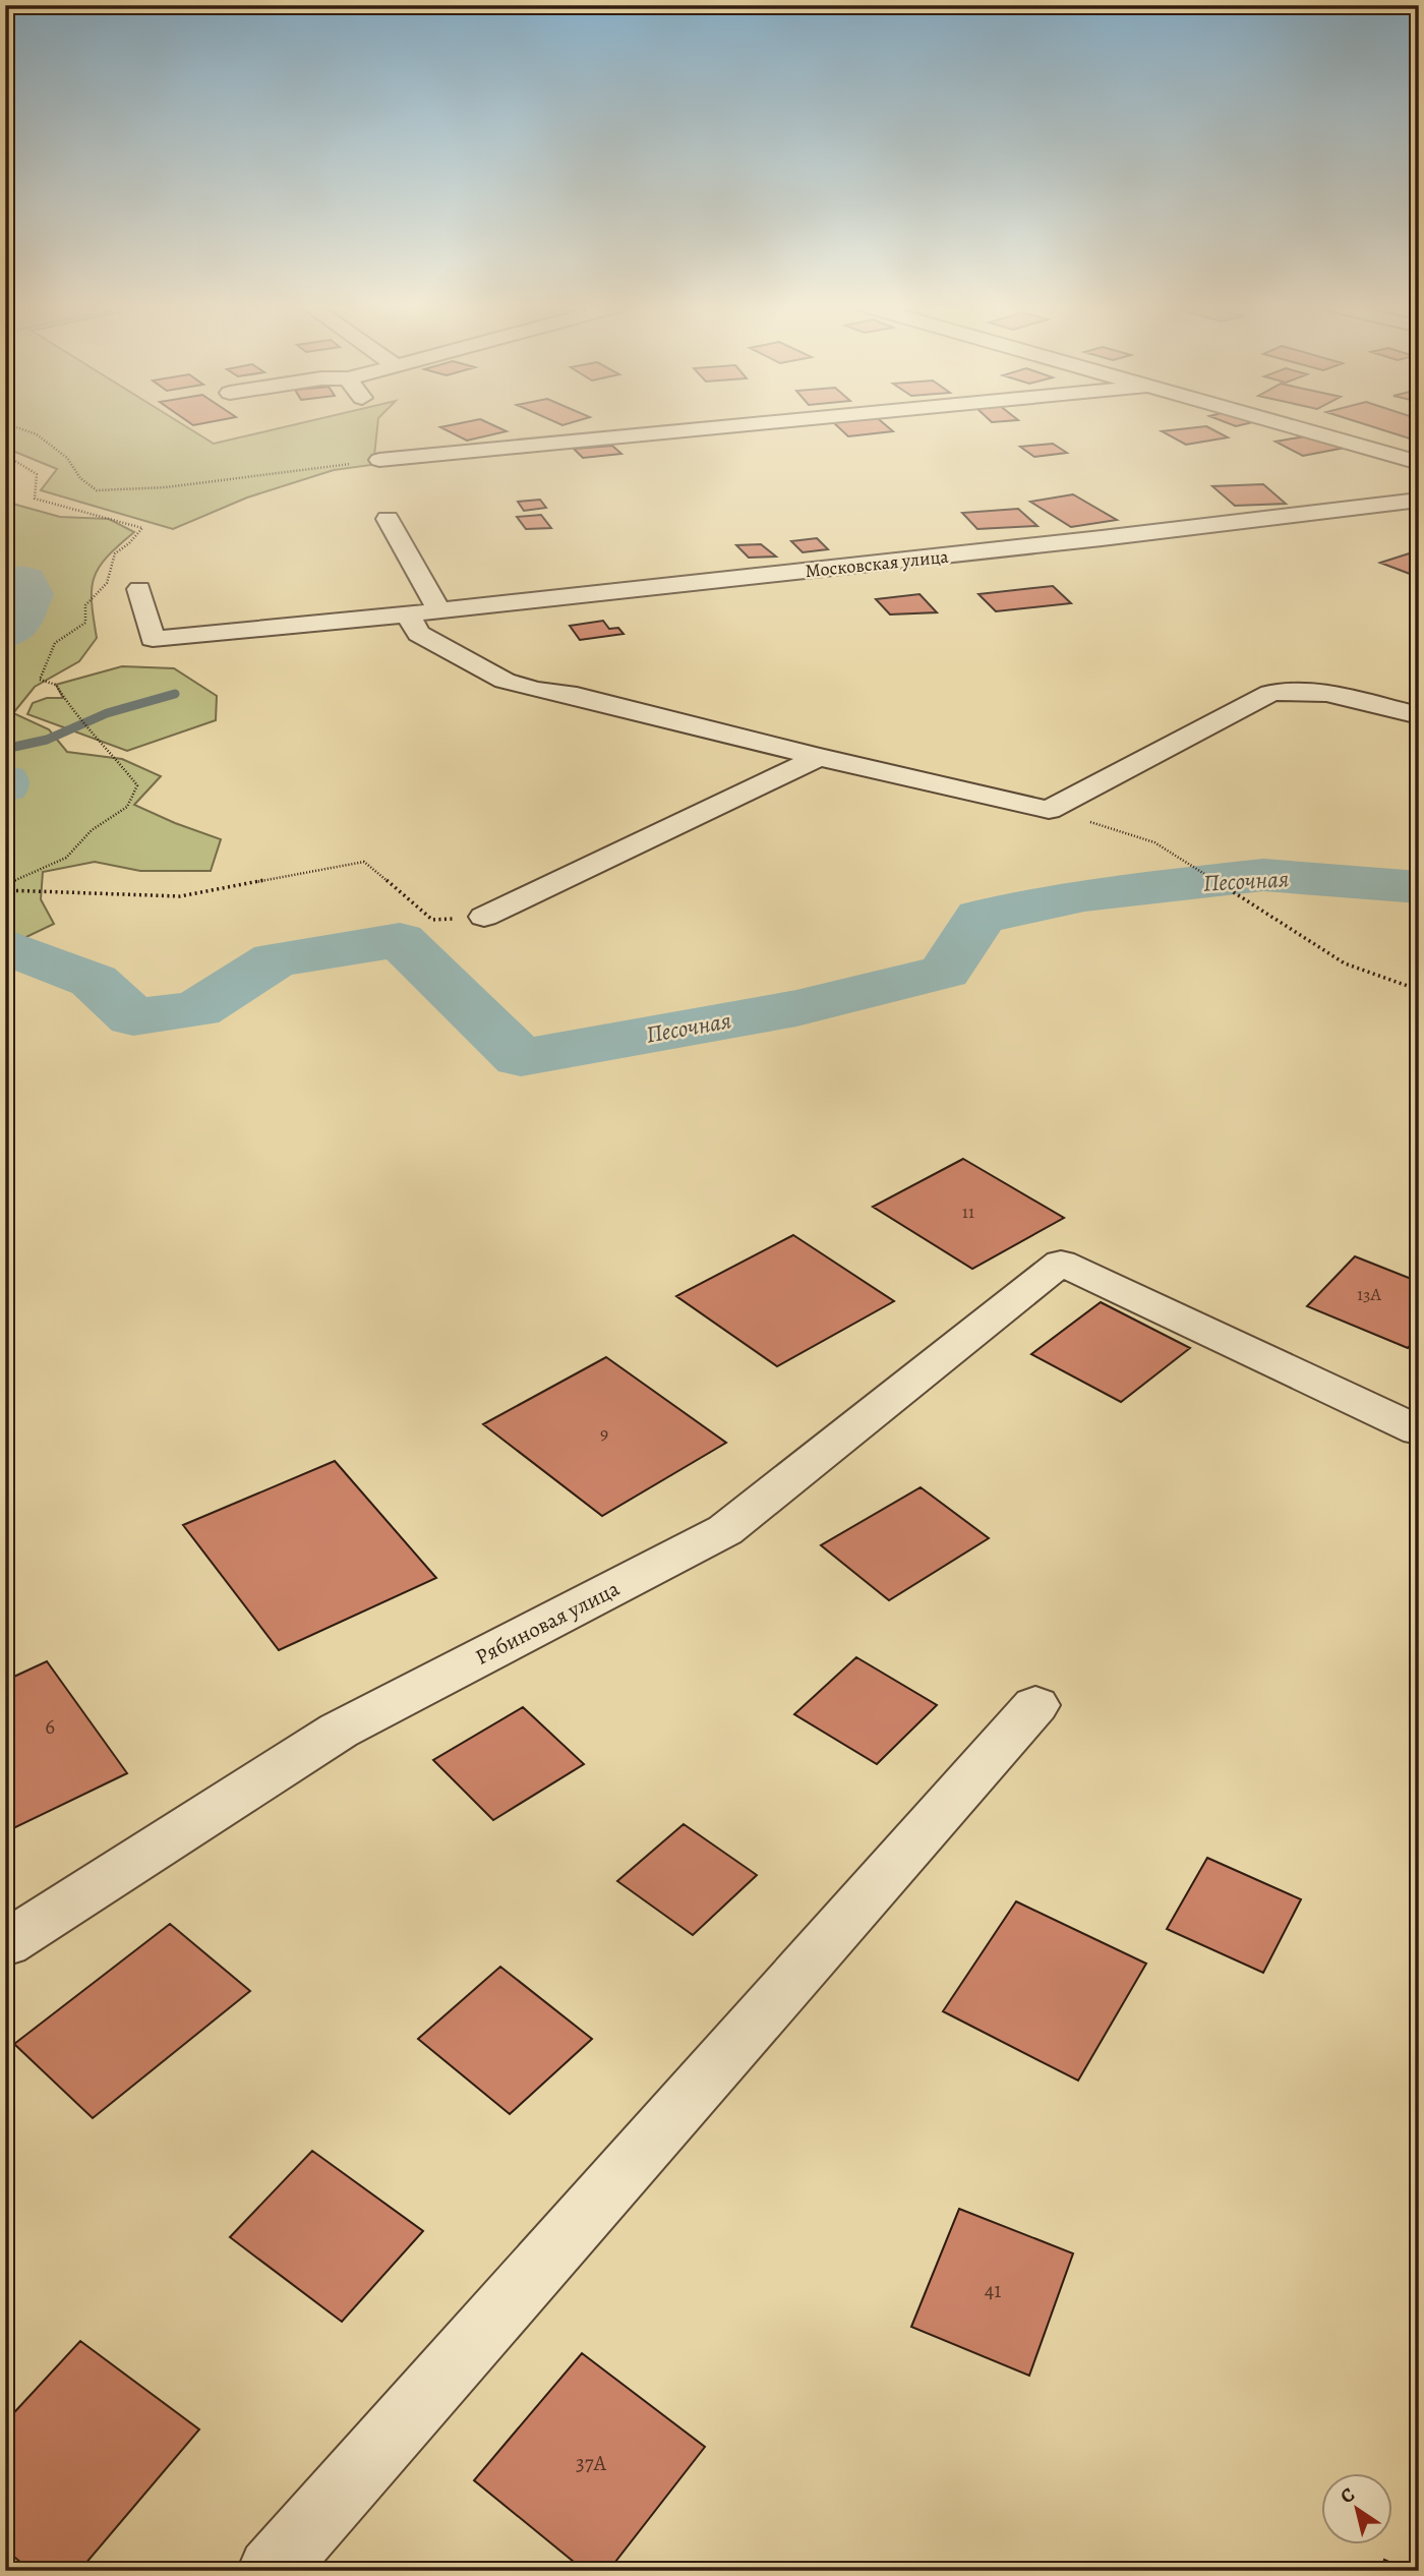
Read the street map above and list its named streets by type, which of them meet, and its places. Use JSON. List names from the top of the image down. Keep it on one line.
{"streets":{"street":["Московская улица","Рябиновая улица"]},"water":["Песочная"],"house_numbers":["11","13А","9","6","41","37А"],"north":"top left"}
